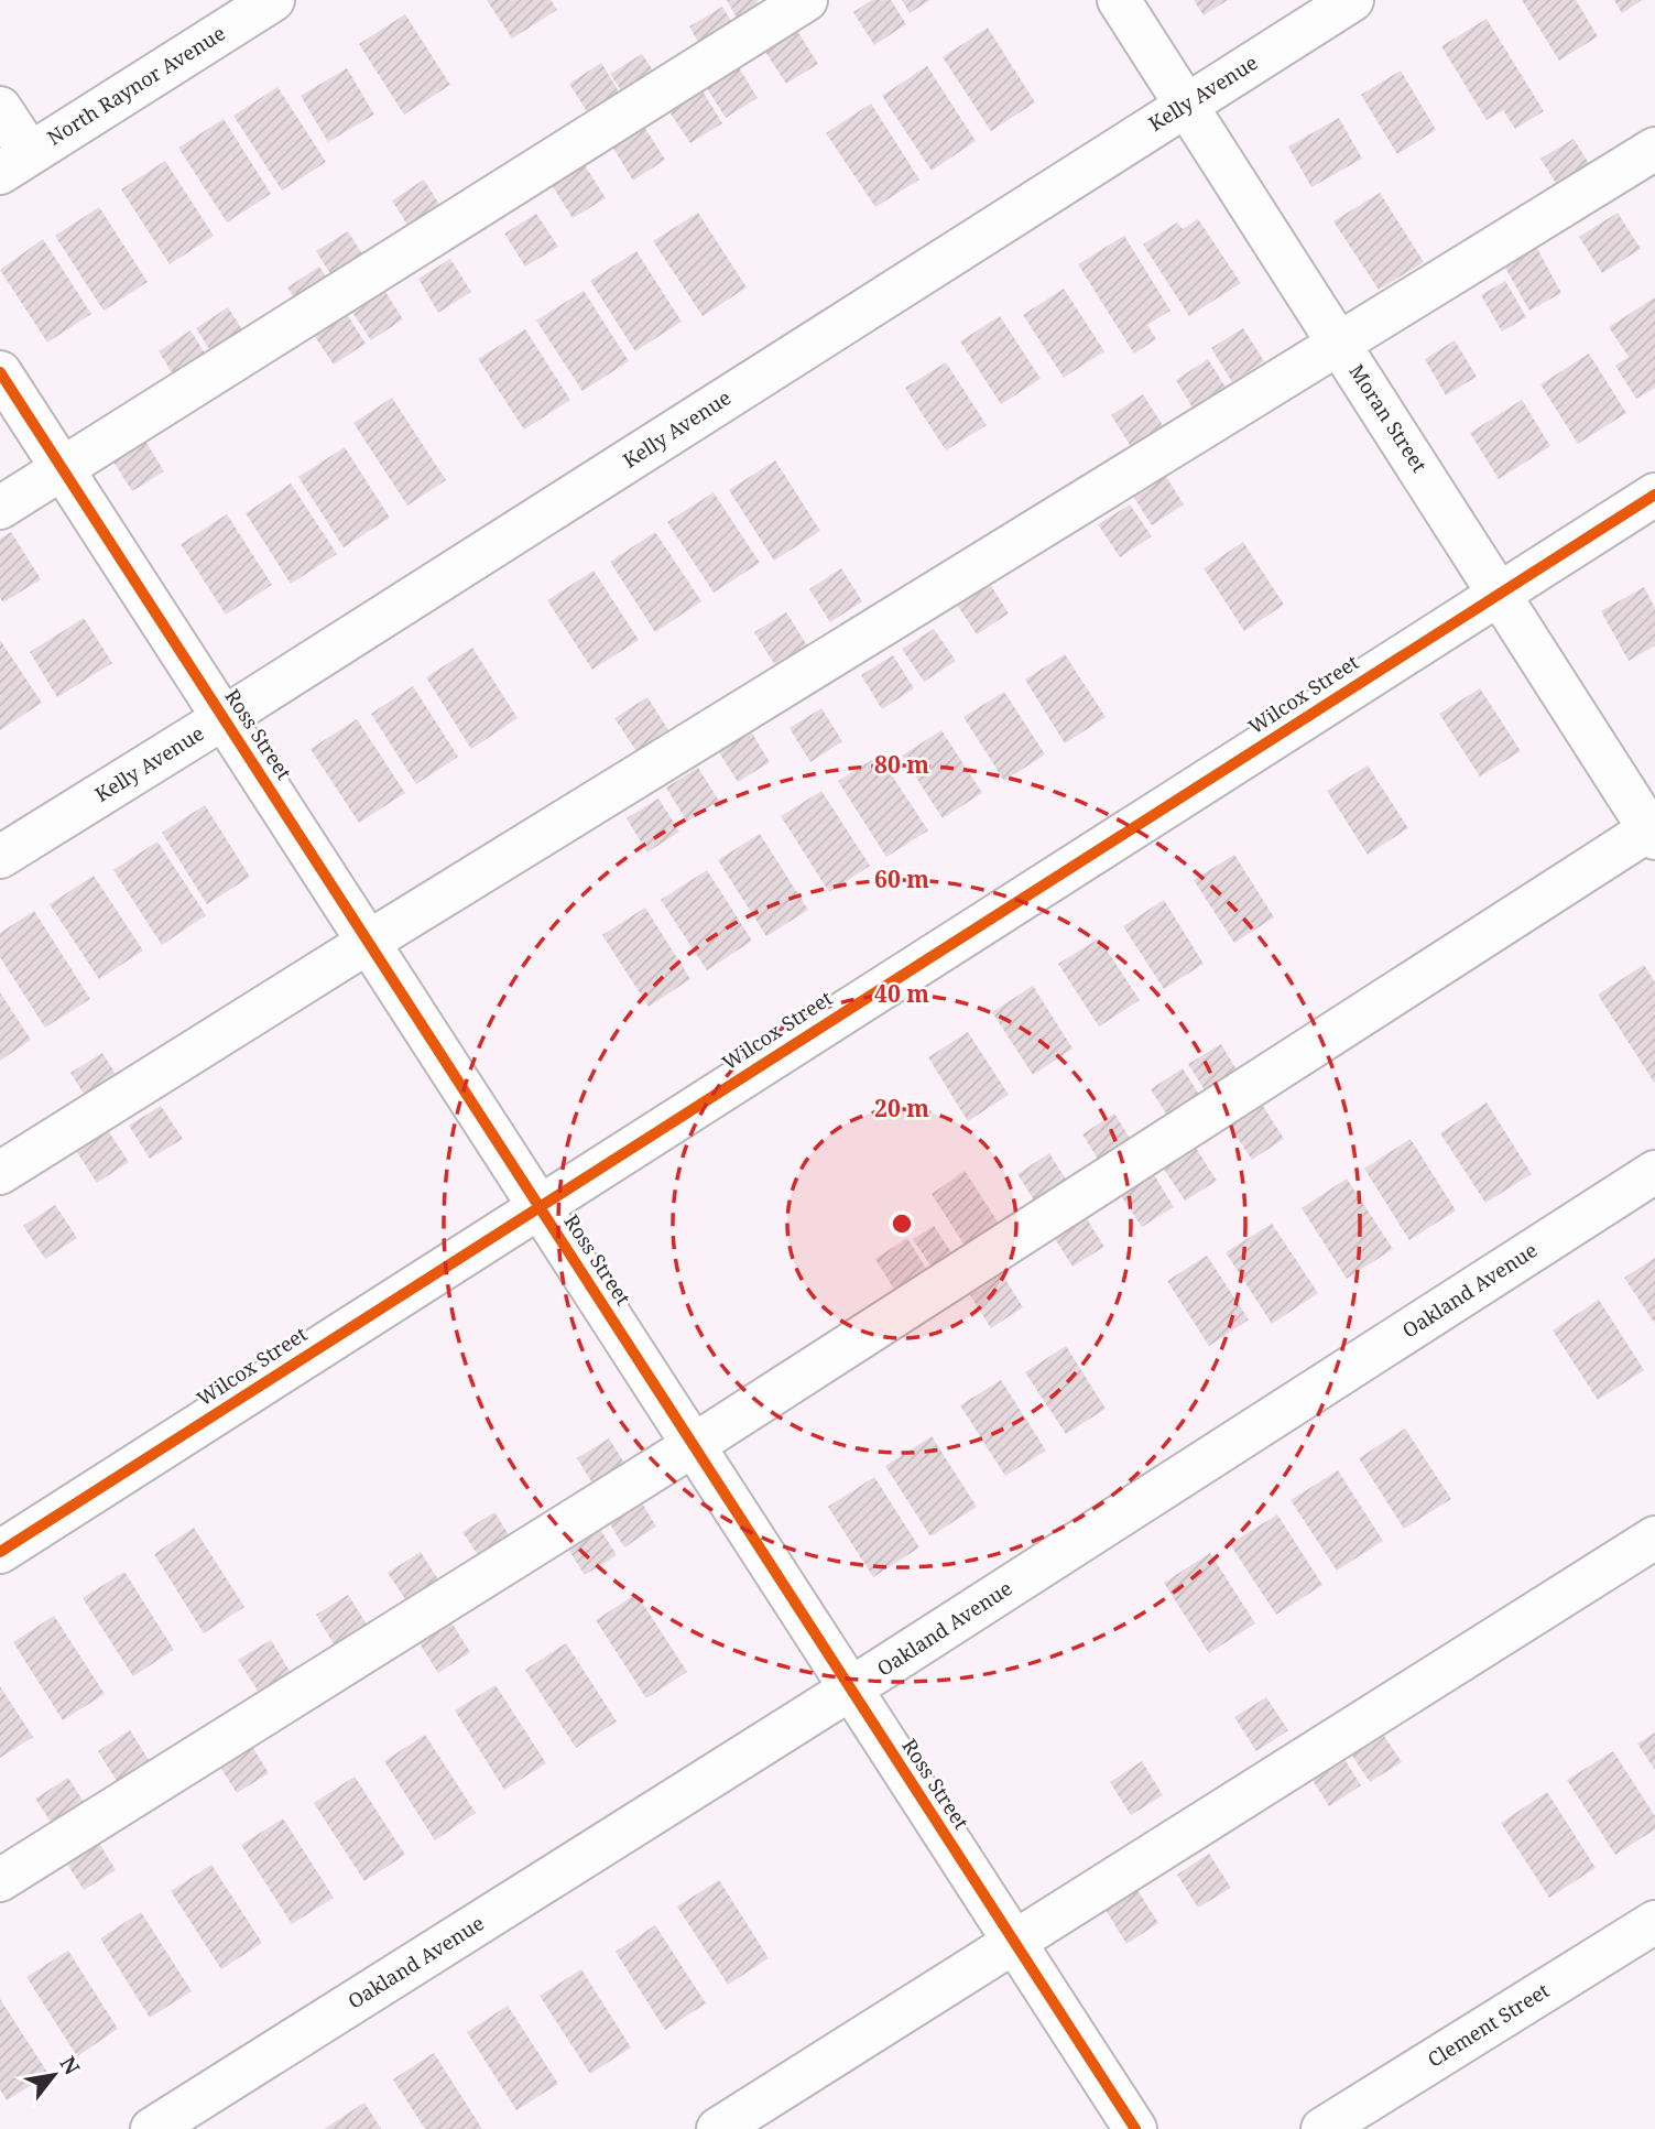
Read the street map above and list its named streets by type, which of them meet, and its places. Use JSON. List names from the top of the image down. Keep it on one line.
{"streets":{"street":["North Raynor Avenue","Kelly Avenue","Moran Street","Wilcox Street","Ross Street","Oakland Avenue","Clement Street"]},"crossings":[["Kelly Avenue","Moran Street"],["Kelly Avenue","Ross Street"],["Moran Street","Wilcox Street"],["Wilcox Street","Ross Street"],["Ross Street","Oakland Avenue"]],"north":"top right","rings":["80 m","60 m","40 m","20 m"]}
